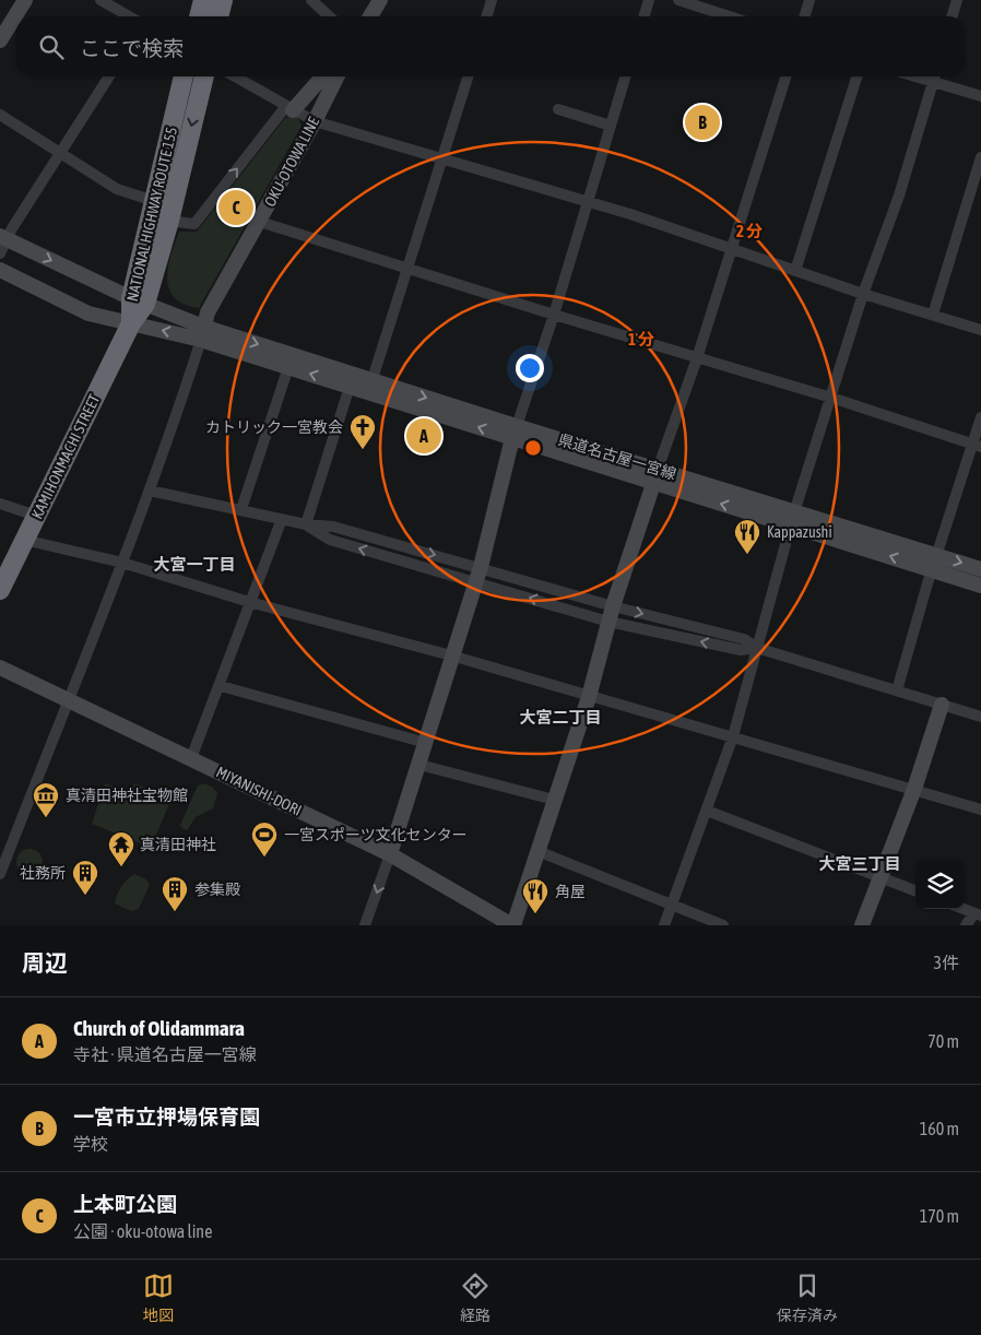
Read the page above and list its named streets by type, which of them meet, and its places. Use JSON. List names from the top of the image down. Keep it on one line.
{"streets":{"highway":["NATIONAL HIGHWAY ROUTE 155","KAMIHONMACHI STREET"],"street":["OKU-OTOWA LINE","県道名古屋一宮線","MIYANISHI-DORI"]},"crossings":[["OKU-OTOWA LINE","県道名古屋一宮線"],["NATIONAL HIGHWAY ROUTE 155","KAMIHONMACHI STREET"],["NATIONAL HIGHWAY ROUTE 155","県道名古屋一宮線"],["KAMIHONMACHI STREET","県道名古屋一宮線"]],"districts":["大宮一丁目","大宮二丁目","大宮三丁目"],"places":{"church":["カトリック一宮教会"],"restaurant":["Kappazushi","角屋"],"museum":["真清田神社宝物館"],"sports":["一宮スポーツ文化センター"],"temple":["真清田神社"],"building":["社務所","参集殿"]},"page":{"search":"ここで検索","pins":["B","C","A"],"heading":["周辺","3件"],"list":[{"mark":"A","name":"Church of Olidammara","note":"寺社 · 県道名古屋一宮線","value":"70 m"},{"mark":"B","name":"一宮市立押場保育園","note":"学校","value":"160 m"},{"mark":"C","name":"上本町公園","note":"公園 · oku-otowa line","value":"170 m"}],"nav":["地図","経路","保存済み"]},"rings":["2 分","1 分"]}
